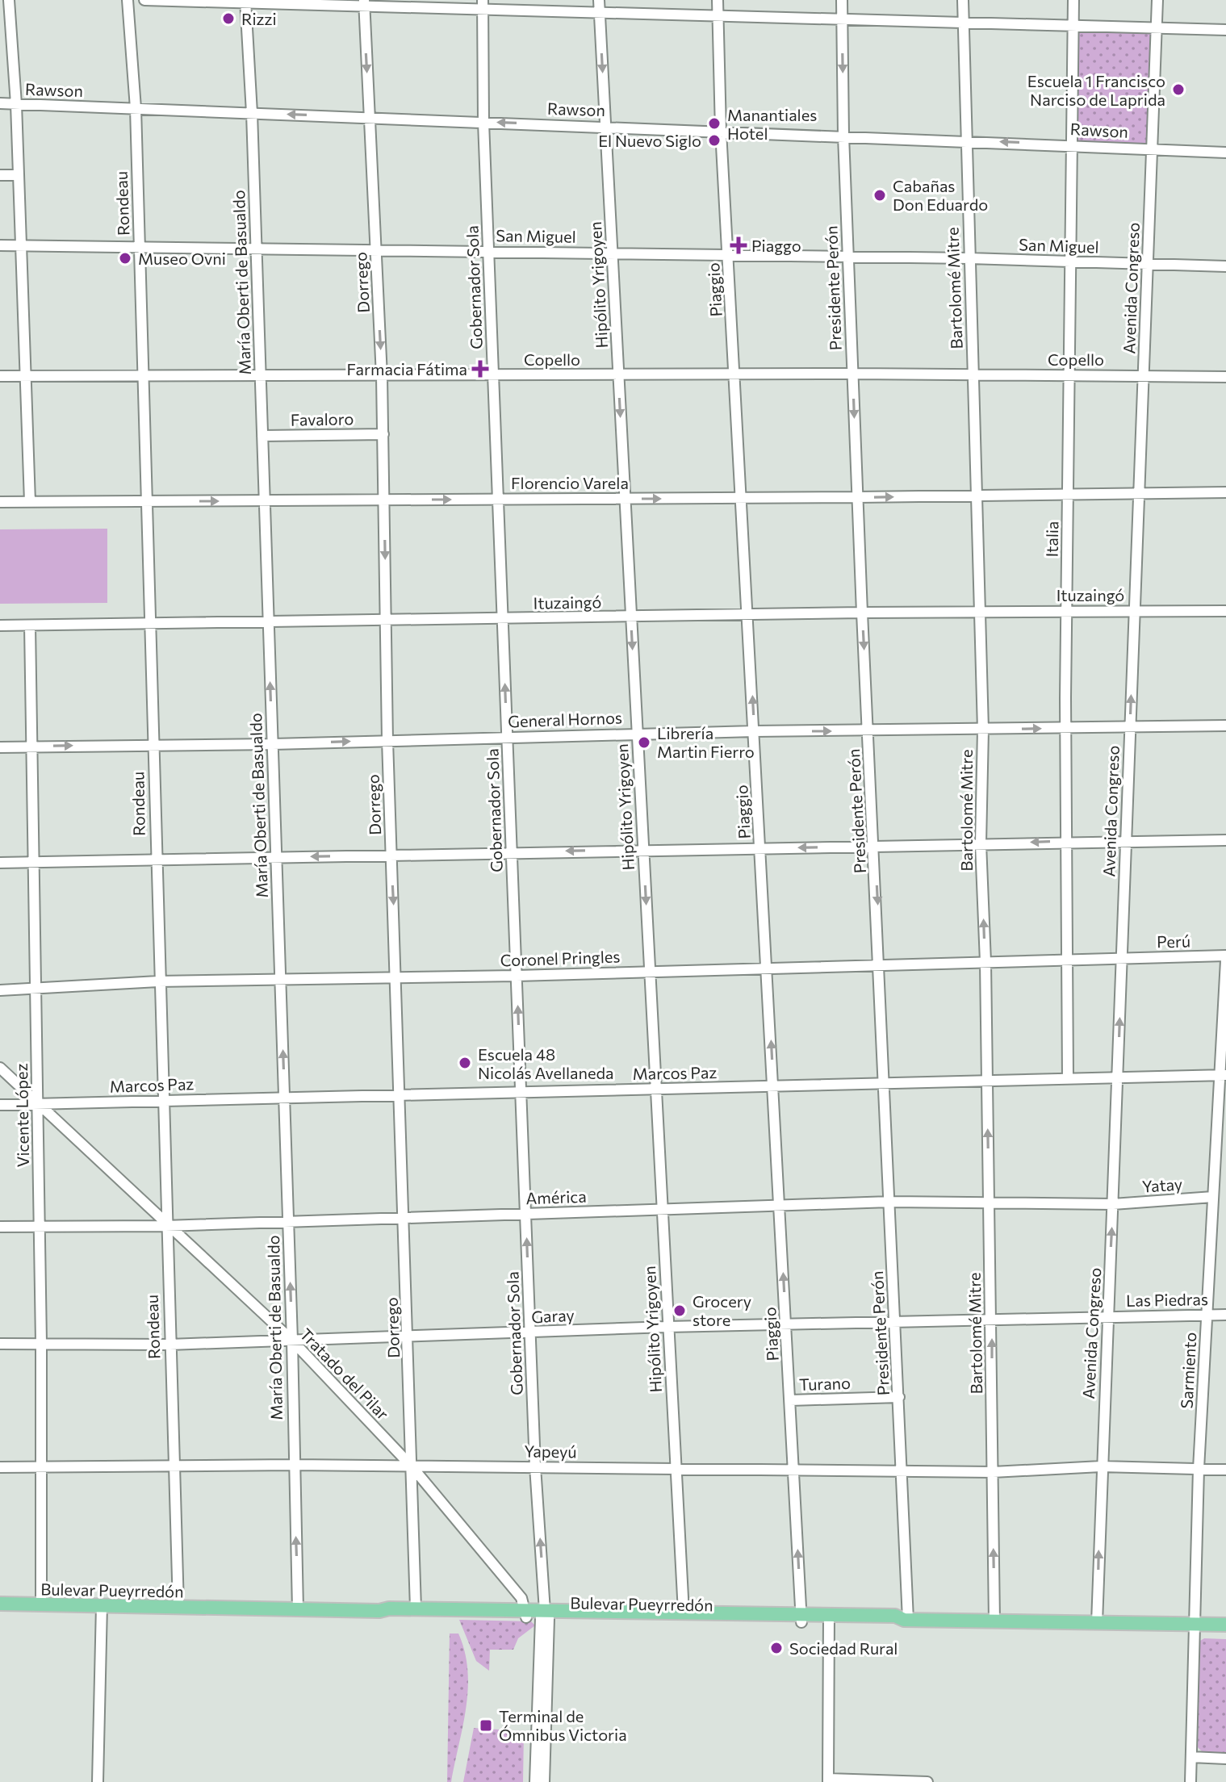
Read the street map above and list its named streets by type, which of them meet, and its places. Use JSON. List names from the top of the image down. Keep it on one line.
{"streets":{"main road":["Bulevar Pueyrredón"],"street":["Rawson","Rondeau","San Miguel","María Oberti de Basualdo","Dorrego","Hipólito Yrigoyen","Gobernador Sola","Presidente Perón","Bartolomé Mitre","Avenida Congreso","Piaggio","Copello","Favaloro","Florencio Varela","Italia","Ituzaingó","General Hornos","Perú","Coronel Pringles","Marcos Paz","Vicente López","Yatay","América","Las Piedras","Garay","Sarmiento","Tratado del Pilar","Turano","Yapeyú"]},"crossings":[["Rawson","Rondeau"],["Rawson","María Oberti de Basualdo"],["Rawson","Dorrego"],["Rawson","Hipólito Yrigoyen"],["Rawson","Gobernador Sola"],["Rawson","Presidente Perón"],["Rawson","Bartolomé Mitre"],["Rawson","Avenida Congreso"],["Rawson","Piaggio"],["Rawson","Italia"],["Rondeau","San Miguel"],["Rondeau","Copello"],["Rondeau","Florencio Varela"],["Rondeau","Ituzaingó"],["Rondeau","General Hornos"],["Rondeau","Coronel Pringles"],["Rondeau","Marcos Paz"],["Rondeau","América"],["Rondeau","Garay"],["Rondeau","Tratado del Pilar"],["Rondeau","Yapeyú"],["Rondeau","Bulevar Pueyrredón"],["San Miguel","María Oberti de Basualdo"],["San Miguel","Dorrego"],["San Miguel","Hipólito Yrigoyen"],["San Miguel","Gobernador Sola"],["San Miguel","Presidente Perón"],["San Miguel","Bartolomé Mitre"],["San Miguel","Avenida Congreso"],["San Miguel","Piaggio"],["San Miguel","Italia"],["María Oberti de Basualdo","Copello"],["María Oberti de Basualdo","Favaloro"],["María Oberti de Basualdo","Florencio Varela"],["María Oberti de Basualdo","Ituzaingó"],["María Oberti de Basualdo","General Hornos"],["María Oberti de Basualdo","Coronel Pringles"],["María Oberti de Basualdo","Marcos Paz"],["María Oberti de Basualdo","América"],["María Oberti de Basualdo","Garay"],["María Oberti de Basualdo","Tratado del Pilar"],["María Oberti de Basualdo","Yapeyú"],["María Oberti de Basualdo","Bulevar Pueyrredón"],["Dorrego","Copello"],["Dorrego","Favaloro"],["Dorrego","Florencio Varela"],["Dorrego","Ituzaingó"],["Dorrego","General Hornos"],["Dorrego","Coronel Pringles"],["Dorrego","Marcos Paz"],["Dorrego","América"],["Dorrego","Garay"],["Dorrego","Tratado del Pilar"],["Dorrego","Yapeyú"],["Dorrego","Bulevar Pueyrredón"],["Hipólito Yrigoyen","Copello"],["Hipólito Yrigoyen","Florencio Varela"],["Hipólito Yrigoyen","Ituzaingó"],["Hipólito Yrigoyen","General Hornos"],["Hipólito Yrigoyen","Coronel Pringles"],["Hipólito Yrigoyen","Marcos Paz"],["Hipólito Yrigoyen","América"],["Hipólito Yrigoyen","Garay"],["Hipólito Yrigoyen","Yapeyú"],["Hipólito Yrigoyen","Bulevar Pueyrredón"],["Gobernador Sola","Copello"],["Gobernador Sola","Florencio Varela"],["Gobernador Sola","Ituzaingó"],["Gobernador Sola","General Hornos"],["Gobernador Sola","Coronel Pringles"],["Gobernador Sola","Marcos Paz"],["Gobernador Sola","América"],["Gobernador Sola","Garay"],["Gobernador Sola","Yapeyú"],["Gobernador Sola","Bulevar Pueyrredón"],["Presidente Perón","Copello"],["Presidente Perón","Florencio Varela"],["Presidente Perón","Ituzaingó"],["Presidente Perón","General Hornos"],["Presidente Perón","Coronel Pringles"],["Presidente Perón","Marcos Paz"],["Presidente Perón","América"],["Presidente Perón","Garay"],["Presidente Perón","Turano"],["Presidente Perón","Yapeyú"],["Presidente Perón","Bulevar Pueyrredón"],["Bartolomé Mitre","Copello"],["Bartolomé Mitre","Florencio Varela"],["Bartolomé Mitre","Ituzaingó"],["Bartolomé Mitre","General Hornos"],["Bartolomé Mitre","Coronel Pringles"],["Bartolomé Mitre","Marcos Paz"],["Bartolomé Mitre","América"],["Bartolomé Mitre","Garay"],["Bartolomé Mitre","Yapeyú"],["Bartolomé Mitre","Bulevar Pueyrredón"],["Avenida Congreso","Copello"],["Avenida Congreso","Florencio Varela"],["Avenida Congreso","Ituzaingó"],["Avenida Congreso","General Hornos"],["Avenida Congreso","Perú"],["Avenida Congreso","Coronel Pringles"],["Avenida Congreso","Marcos Paz"],["Avenida Congreso","Yatay"],["Avenida Congreso","América"],["Avenida Congreso","Las Piedras"],["Avenida Congreso","Garay"],["Avenida Congreso","Yapeyú"],["Avenida Congreso","Bulevar Pueyrredón"],["Piaggio","Copello"],["Piaggio","Florencio Varela"],["Piaggio","Ituzaingó"],["Piaggio","General Hornos"],["Piaggio","Coronel Pringles"],["Piaggio","Marcos Paz"],["Piaggio","América"],["Piaggio","Garay"],["Piaggio","Turano"],["Piaggio","Yapeyú"],["Piaggio","Bulevar Pueyrredón"],["Copello","Italia"],["Florencio Varela","Italia"],["Italia","Ituzaingó"],["Italia","General Hornos"],["Italia","Coronel Pringles"],["Italia","Marcos Paz"],["Ituzaingó","Vicente López"],["General Hornos","Vicente López"],["Perú","Coronel Pringles"],["Perú","Sarmiento"],["Coronel Pringles","Vicente López"],["Marcos Paz","Vicente López"],["Marcos Paz","Sarmiento"],["Marcos Paz","Tratado del Pilar"],["Vicente López","América"],["Vicente López","Garay"],["Vicente López","Tratado del Pilar"],["Vicente López","Yapeyú"],["Vicente López","Bulevar Pueyrredón"],["Yatay","América"],["Yatay","Sarmiento"],["América","Tratado del Pilar"],["Las Piedras","Garay"],["Las Piedras","Sarmiento"],["Garay","Tratado del Pilar"],["Sarmiento","Yapeyú"],["Sarmiento","Bulevar Pueyrredón"],["Tratado del Pilar","Yapeyú"],["Tratado del Pilar","Bulevar Pueyrredón"]],"one_way":["Florencio Varela","General Hornos"],"places":{"other":["Rizzi","Escuela 1 Francisco Narciso de Laprida","Manantiales Hotel","El Nuevo Siglo","Cabañas Don Eduardo","Museo Ovni","Librería Martin Fierro","Escuela 48 Nicolás Avellaneda","Grocery store","Sociedad Rural"],"health":["Piaggo","Farmacia Fátima"],"transit":["Terminal de Ómnibus Victoria"]}}
